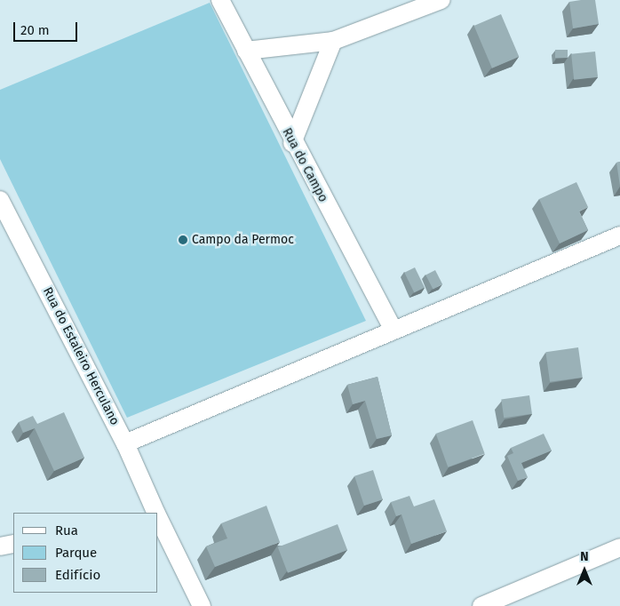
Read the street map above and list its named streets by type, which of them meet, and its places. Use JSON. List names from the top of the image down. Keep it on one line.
{"streets":{"street":["Rua do Campo","Rua do Estaleiro Herculano"]},"places":["Campo da Permoc"],"legend":["Rua","Parque","Edifício"],"scale_bar":"20 m","north":"top"}
